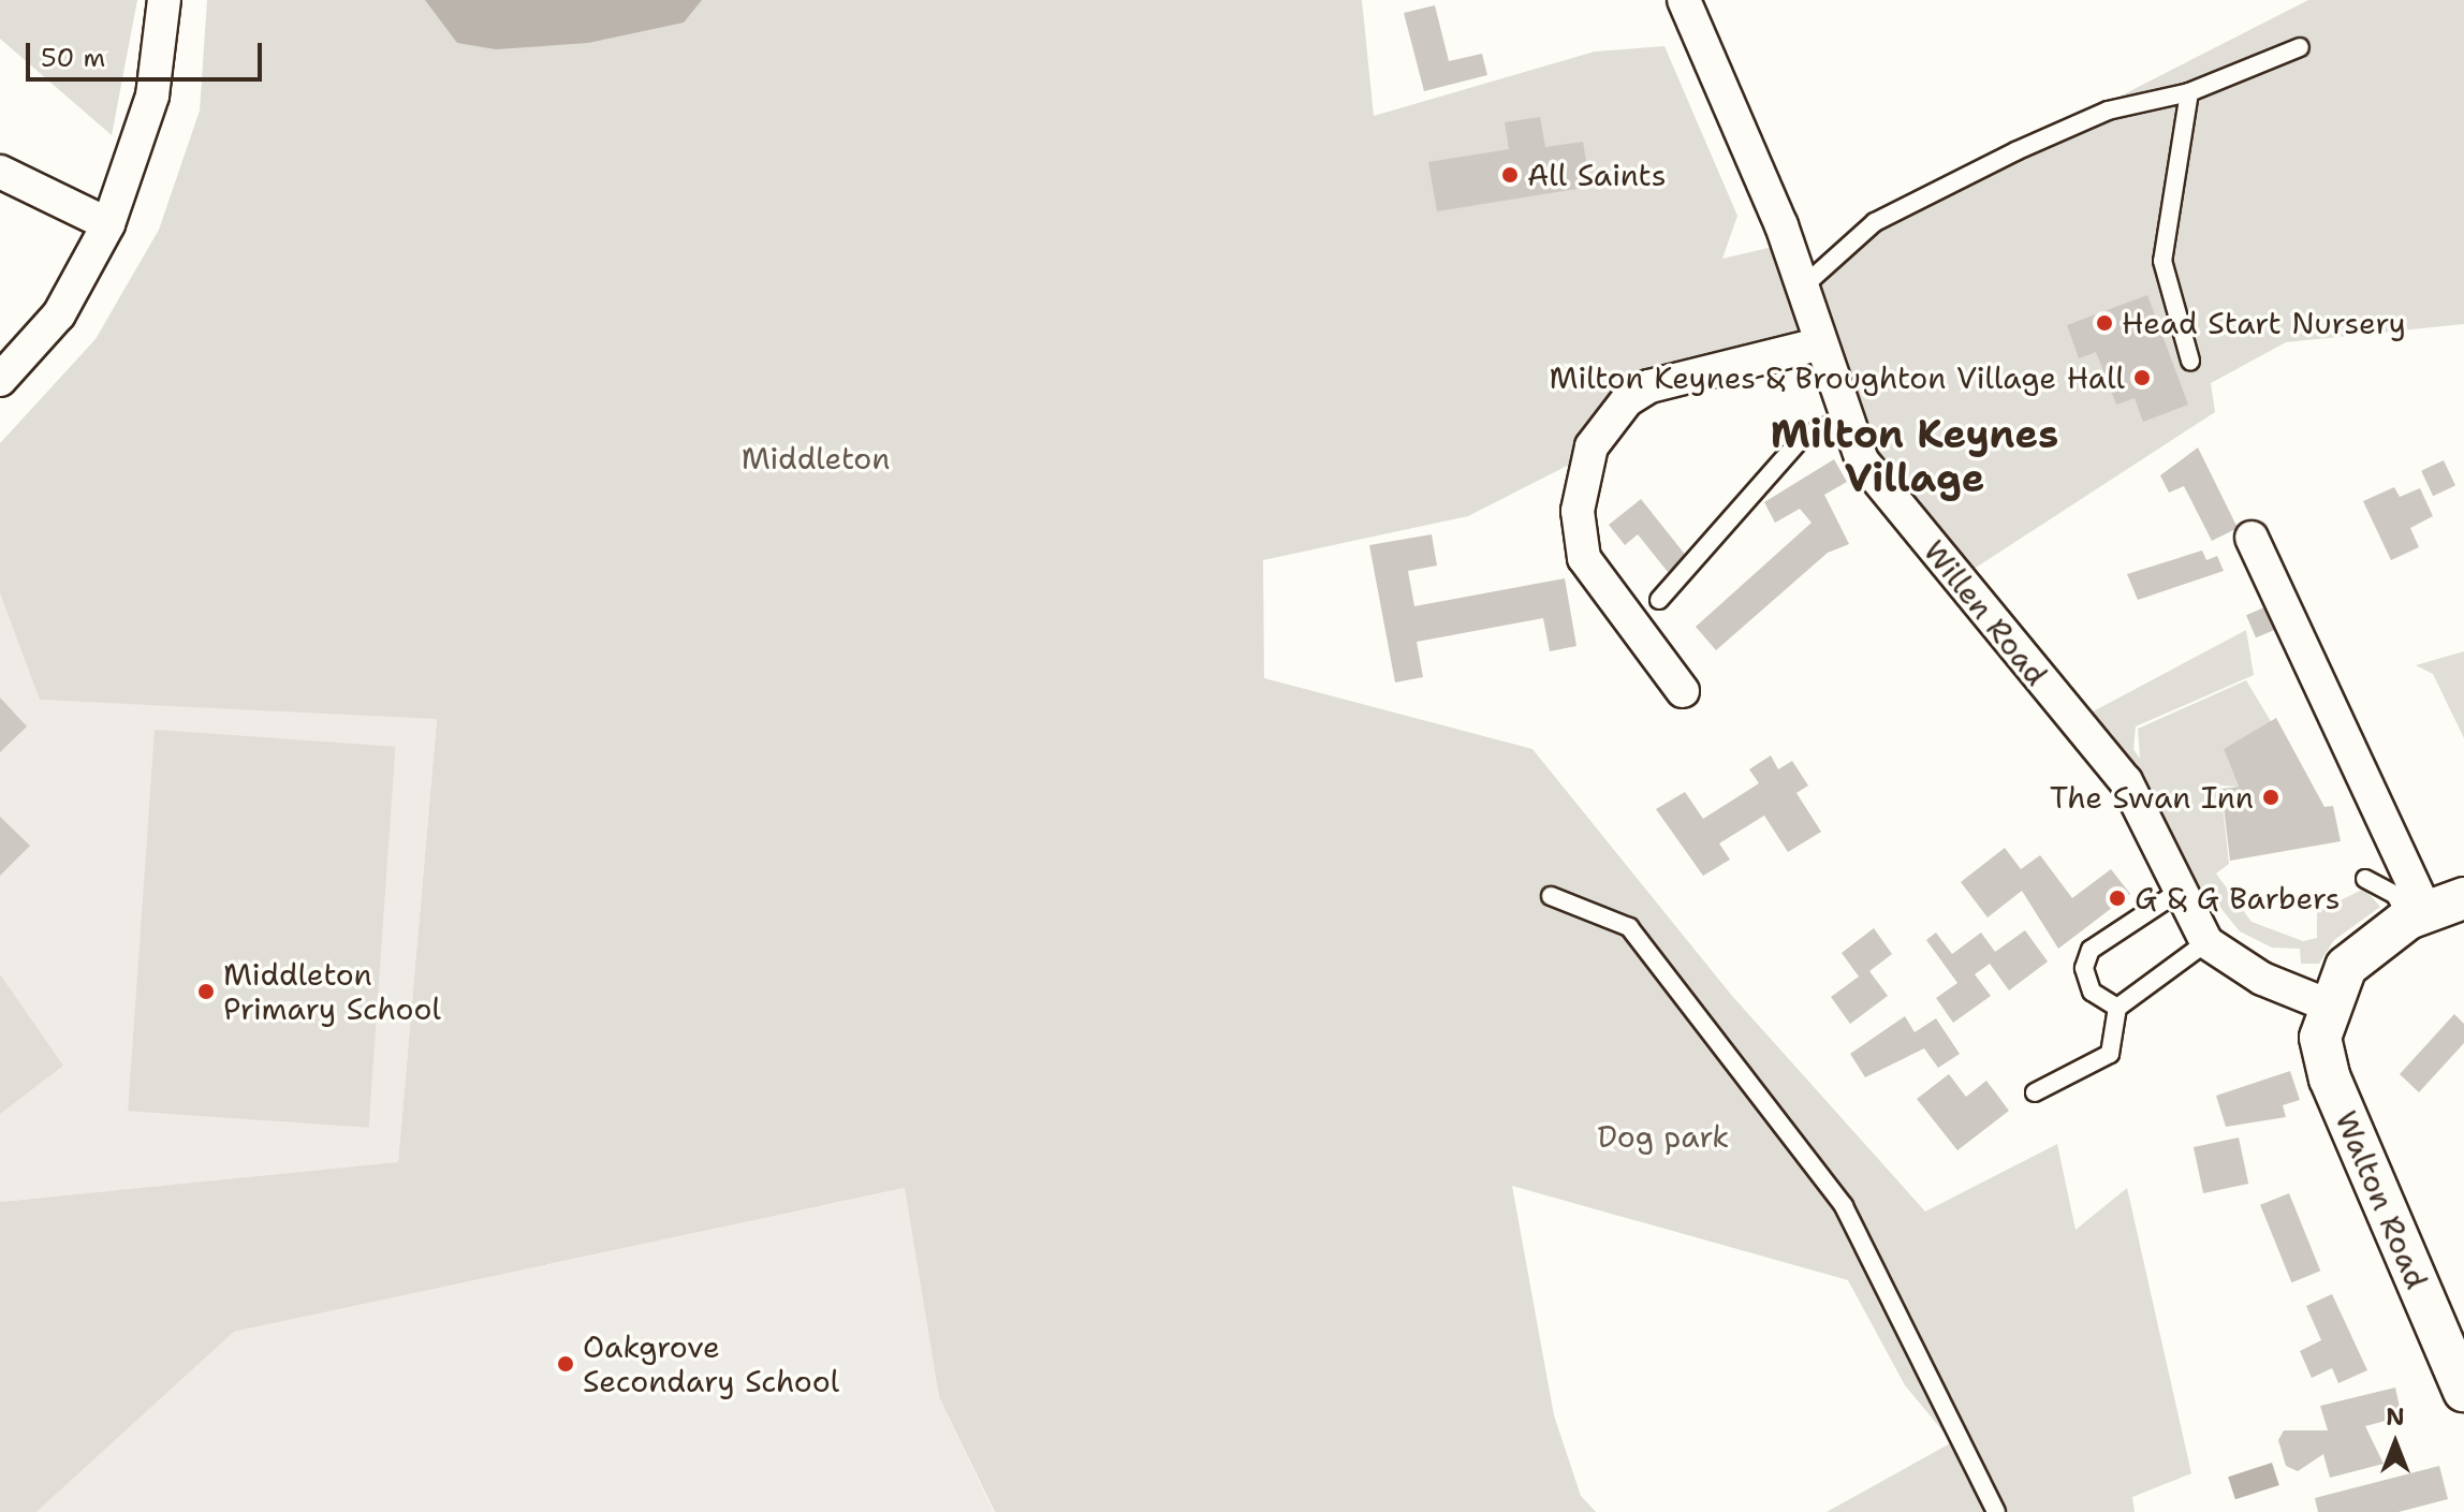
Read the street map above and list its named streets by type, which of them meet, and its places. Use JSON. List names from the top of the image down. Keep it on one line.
{"streets":{"street":["Willen Road","Walton Road"]},"crossings":[["Willen Road","Walton Road"]],"districts":["Milton Keynes Village"],"parks":["Middleton","Dog park"],"places":["All Saints","Head Start Nursery","Milton Keynes & Broughton Village Hall","The Swan Inn","G & G Barbers","Middleton Primary School","Oakgrove Secondary School"],"scale_bar":"50 m","north":"top"}
